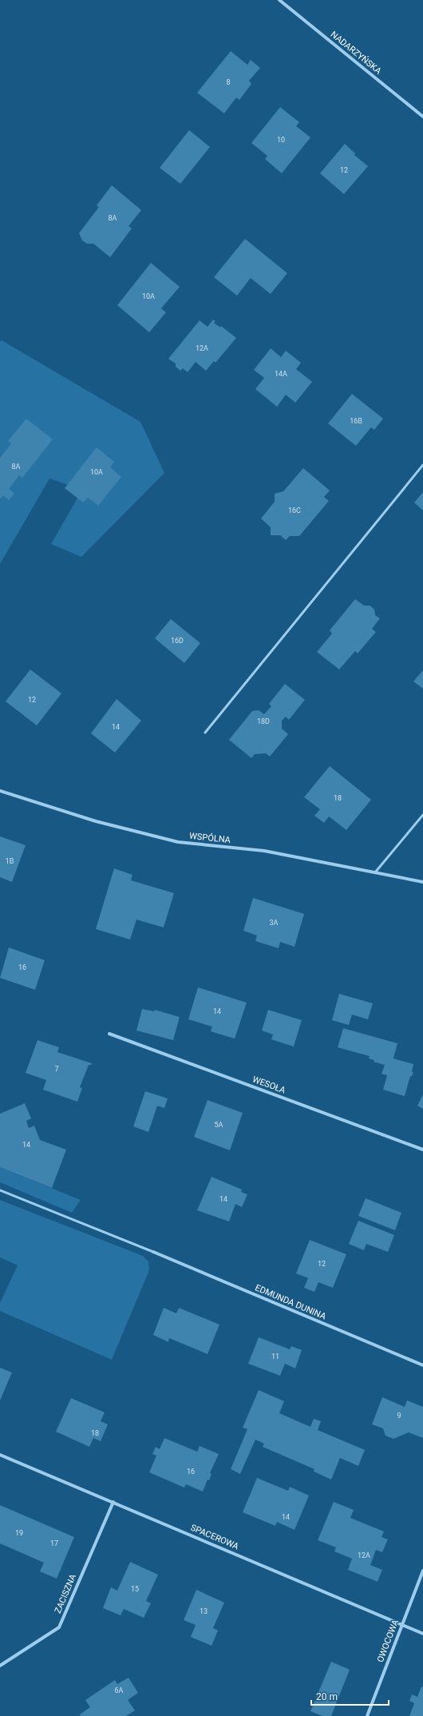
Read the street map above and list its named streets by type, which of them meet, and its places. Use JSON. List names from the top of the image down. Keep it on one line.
{"streets":{"street":["NADARZYŃSKA","WSPÓLNA","WESOŁA","EDMUNDA DUNINA","SPACEROWA","ZACISZNA","OWOCOWA"]},"crossings":[["SPACEROWA","ZACISZNA"],["SPACEROWA","OWOCOWA"]],"house_numbers":["8","10","12","8A","10A","12A","14A","16B","8A","10A","16C","16D","12","18D","14","18","1B","3A","16","14","7","5A","14","14","12","11","9","18","16","14","19","17","12A","15","13","6A"],"scale_bar":"20 m"}
